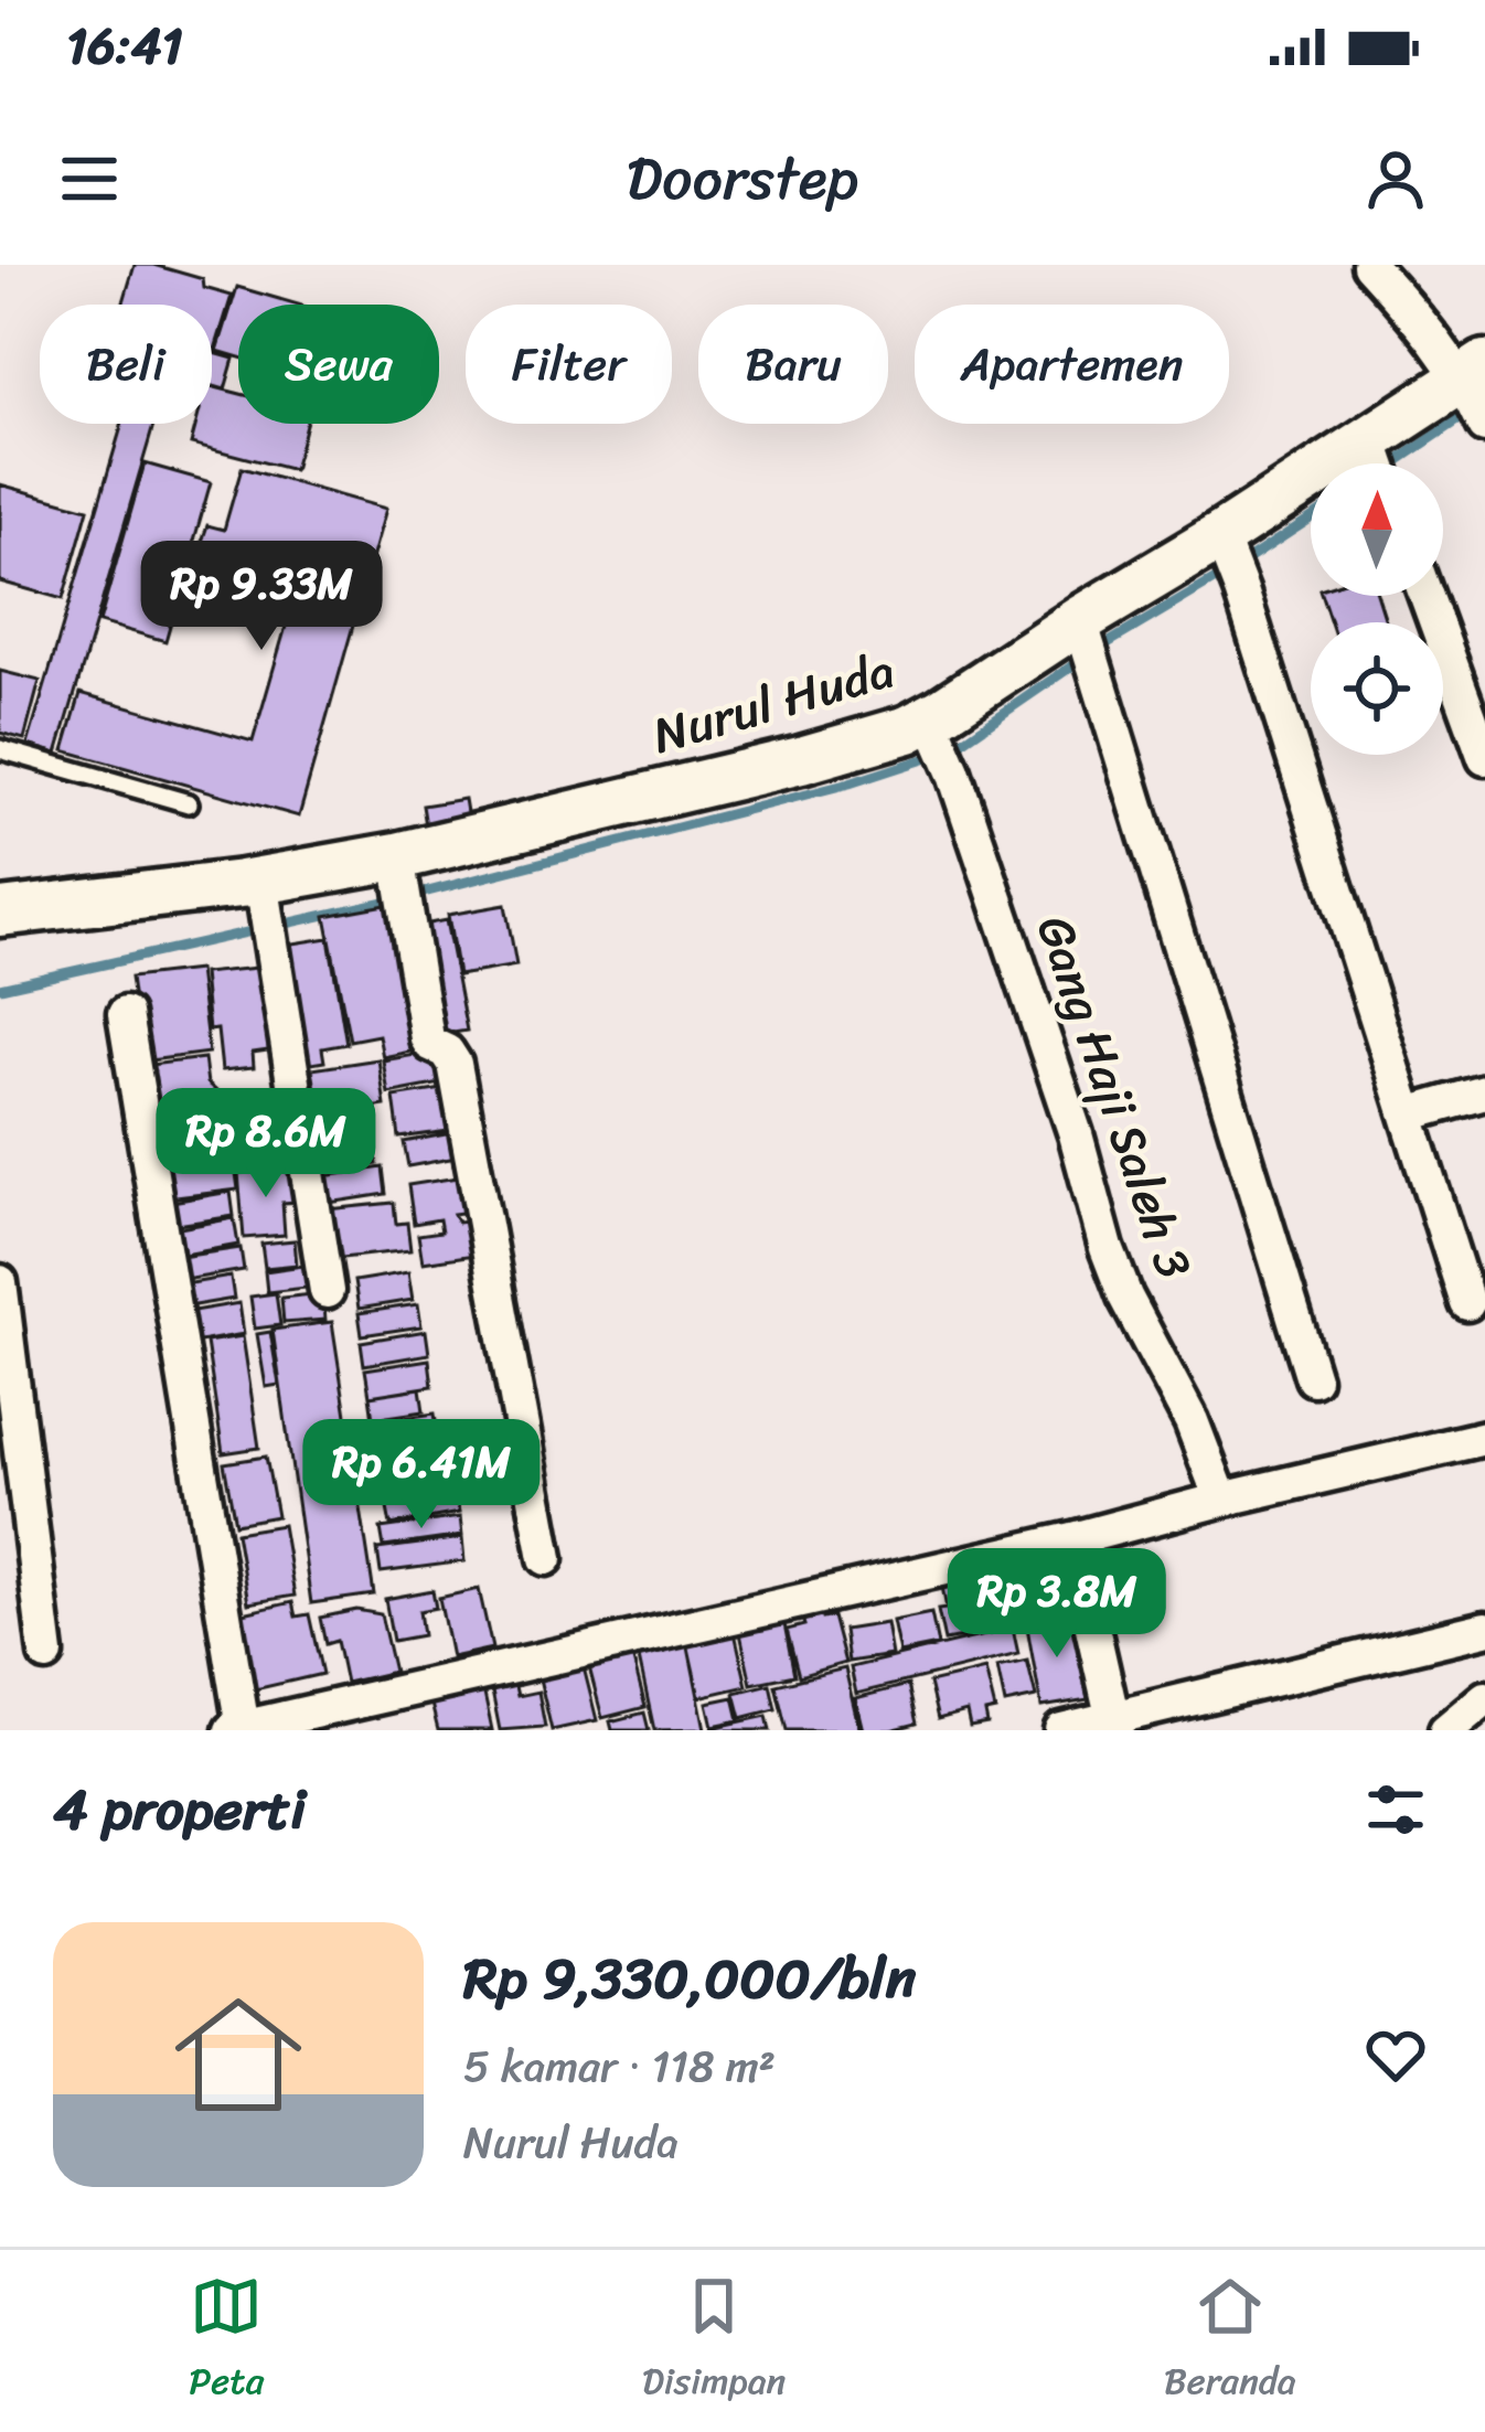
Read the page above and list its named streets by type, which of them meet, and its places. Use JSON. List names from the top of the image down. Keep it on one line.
{"streets":{"street":["Nurul Huda","Gang Haji Saleh 3"]},"crossings":[["Nurul Huda","Gang Haji Saleh 3"]],"north":"top","page":{"status":"16:41","header":"Doorstep","chip":["Beli","Sewa","Filter","Baru","Apartemen"],"price":["Rp 9.33M","Rp 8.6M","Rp 6.41M","Rp 3.8M"],"heading":"4 properti","list":[{"name":"Rp 9,330,000/bln","note":"5 kamar · 118 m² · Nurul Huda"}],"tabs":["Peta","Disimpan","Beranda"]}}
